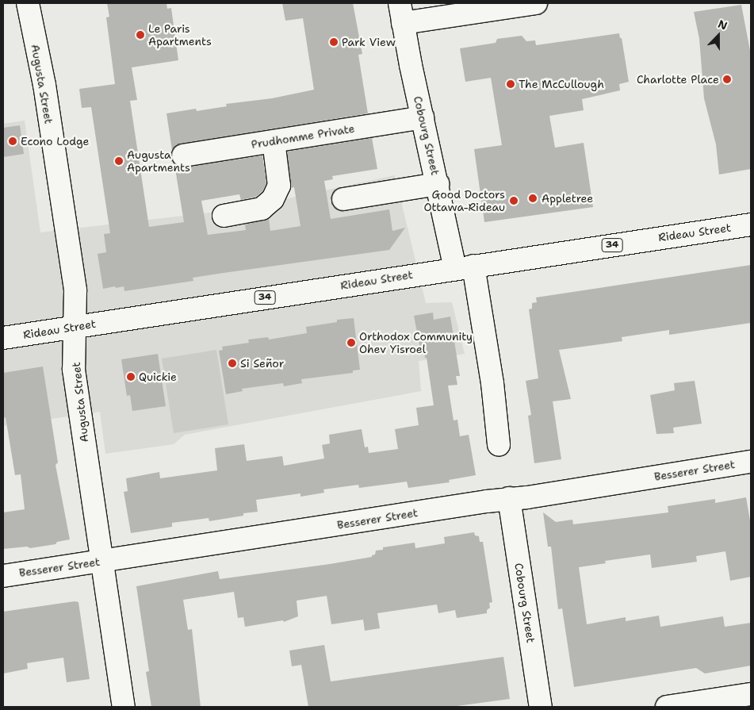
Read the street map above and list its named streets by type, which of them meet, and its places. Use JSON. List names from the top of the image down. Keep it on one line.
{"streets":{"street":["Augusta Street","Cobourg Street","Prudhomme Private","Rideau Street","34","Besserer Street"]},"crossings":[["Augusta Street","Rideau Street"],["Augusta Street","Besserer Street"],["Cobourg Street","Prudhomme Private"],["Cobourg Street","Rideau Street"],["Cobourg Street","Besserer Street"]],"places":["Le Paris Apartments","Park View","Charlotte Place","The McCullough","Econo Lodge","Augusta Apartments","Appletree","Good Doctors Ottawa-Rideau","Orthodox Community Ohev Yisroel","Si Señor","Quickie"],"north":"top"}
